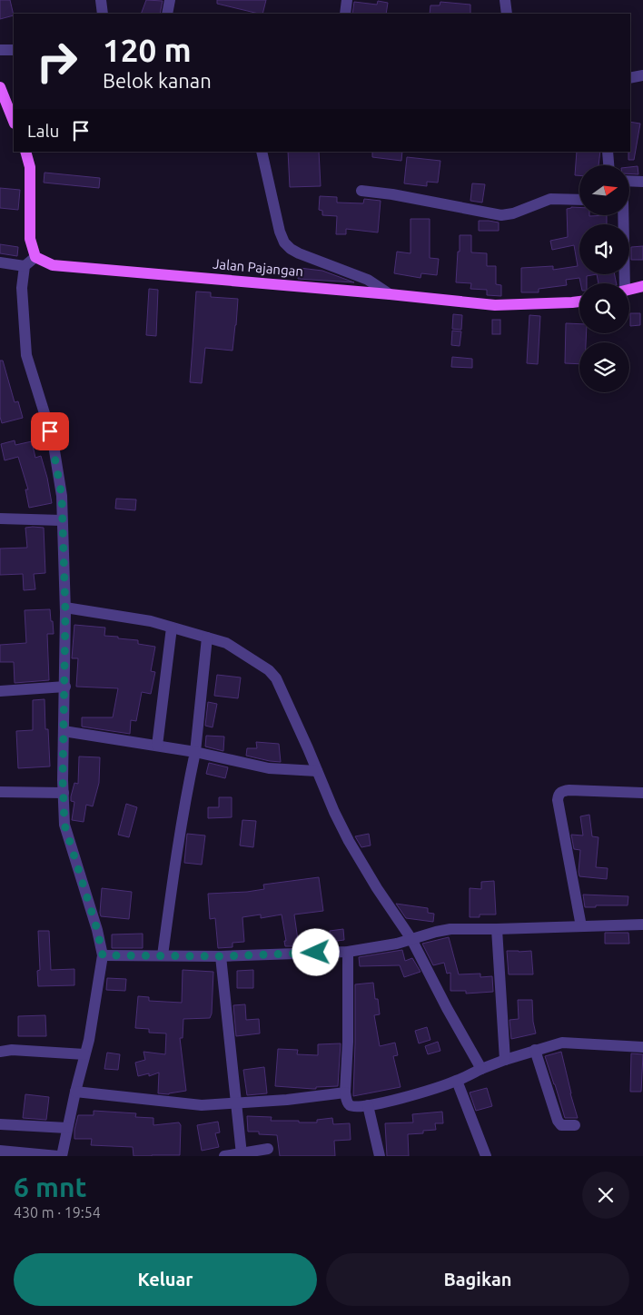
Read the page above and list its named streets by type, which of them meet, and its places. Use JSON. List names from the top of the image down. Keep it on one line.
{"streets":{"main road":["Jalan Pajangan"]},"north":"right","page":{"turn":["120 m","Belok kanan"],"then":"Lalu","heading":["6 mnt","430 m · 19:54"],"buttons":["Keluar","Bagikan"]}}
